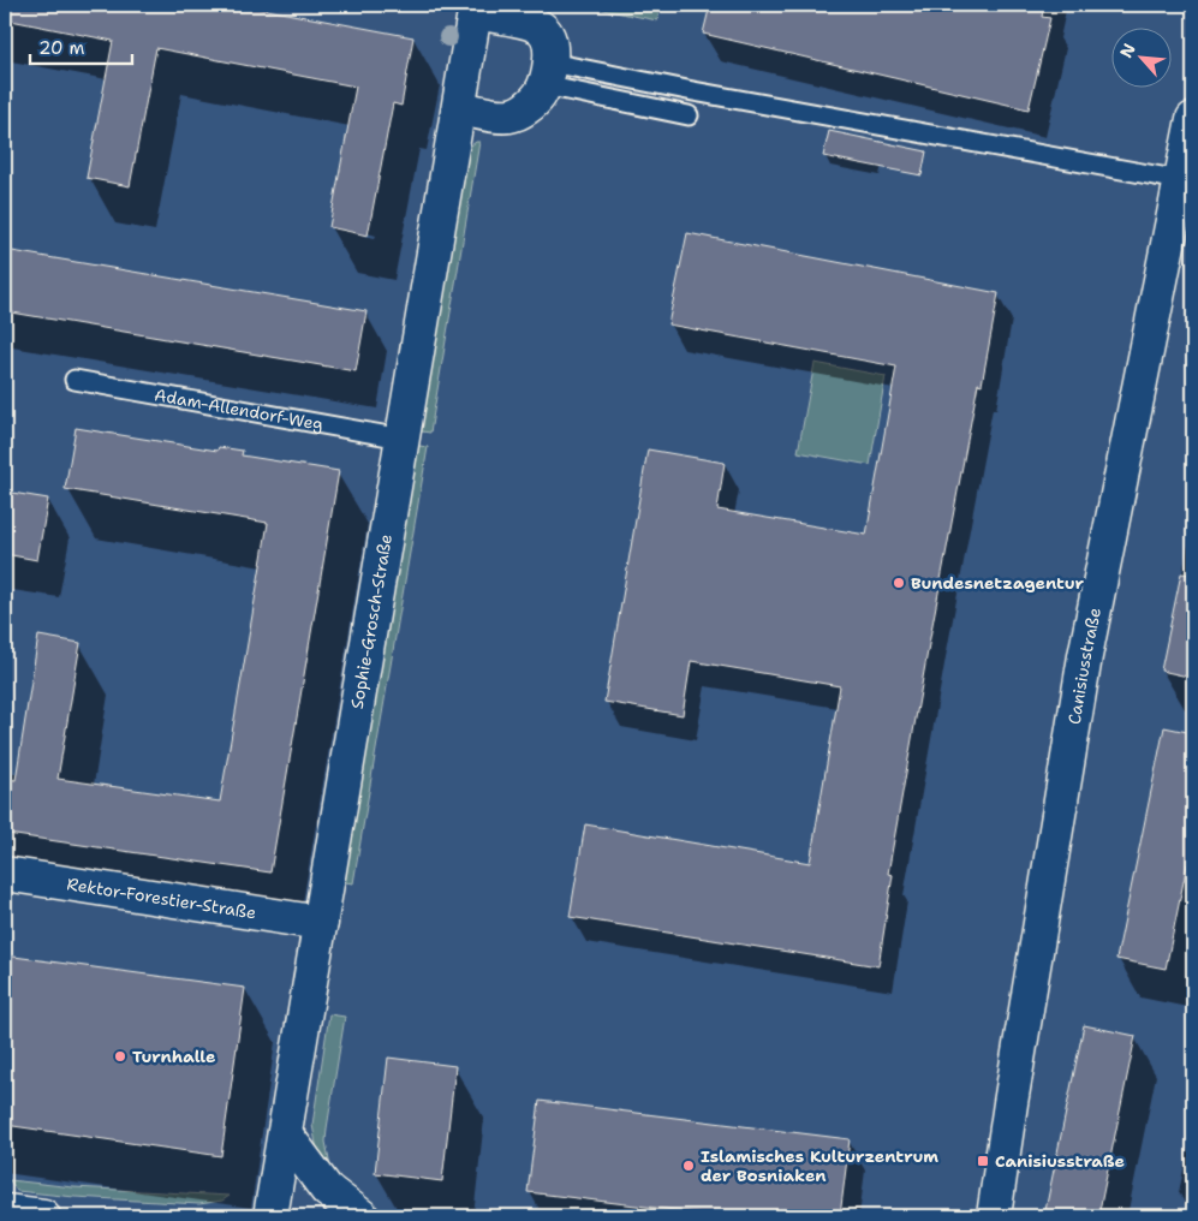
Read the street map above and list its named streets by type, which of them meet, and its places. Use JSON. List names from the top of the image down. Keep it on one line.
{"streets":{"street":["Sophie-Grosch-Straße","Canisiusstraße","Rektor-Forestier-Straße"],"lane":["Adam-Allendorf-Weg"]},"crossings":[["Adam-Allendorf-Weg","Sophie-Grosch-Straße"],["Sophie-Grosch-Straße","Rektor-Forestier-Straße"]],"places":{"other":["Bundesnetzagentur","Turnhalle","Islamisches Kulturzentrum der Bosniaken"],"transit":["Canisiusstraße"]},"scale_bar":"20 m","north":"top left"}
